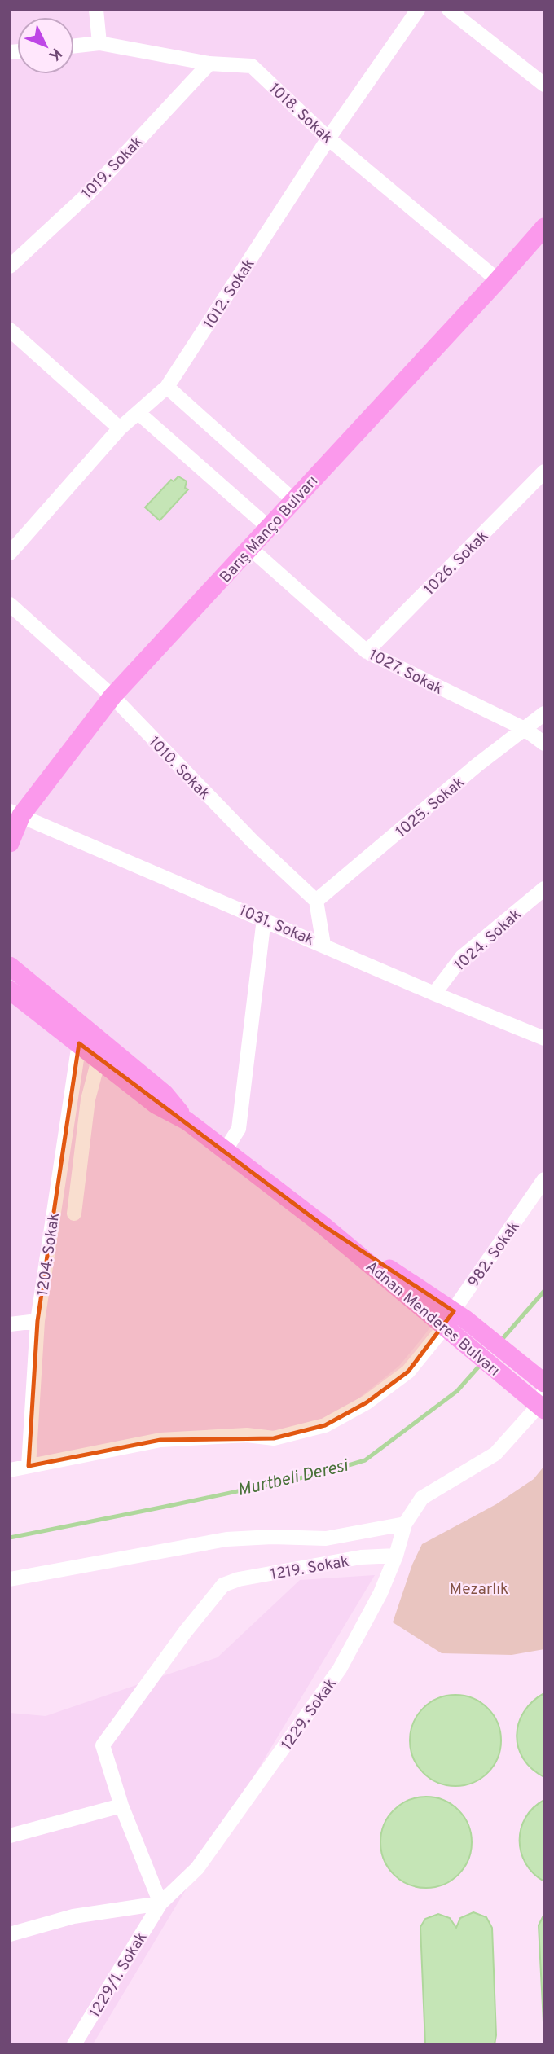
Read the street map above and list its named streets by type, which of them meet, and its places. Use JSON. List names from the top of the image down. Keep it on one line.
{"streets":{"main road":["Barış Manço Bulvarı","Adnan Menderes Bulvarı"],"street":["1018. Sokak","1019. Sokak","1012. Sokak","1026. Sokak","1027. Sokak","1010. Sokak","1025. Sokak","1031. Sokak","1024. Sokak","982. Sokak","1204. Sokak","1219. Sokak","1229. Sokak","1229/1. Sokak"]},"crossings":[["1018. Sokak","1019. Sokak"],["1018. Sokak","1012. Sokak"],["1018. Sokak","Barış Manço Bulvarı"],["Barış Manço Bulvarı","1027. Sokak"],["Barış Manço Bulvarı","1010. Sokak"],["Barış Manço Bulvarı","1031. Sokak"],["1026. Sokak","1027. Sokak"],["1027. Sokak","1025. Sokak"],["1010. Sokak","1025. Sokak"],["1031. Sokak","1024. Sokak"],["982. Sokak","1204. Sokak"],["982. Sokak","Adnan Menderes Bulvarı"],["1204. Sokak","Adnan Menderes Bulvarı"],["Adnan Menderes Bulvarı","1229. Sokak"],["1219. Sokak","1229. Sokak"],["1229. Sokak","1229/1. Sokak"]],"water":["Murtbeli Deresi"],"parks":["Mezarlık"],"north":"bottom right"}
